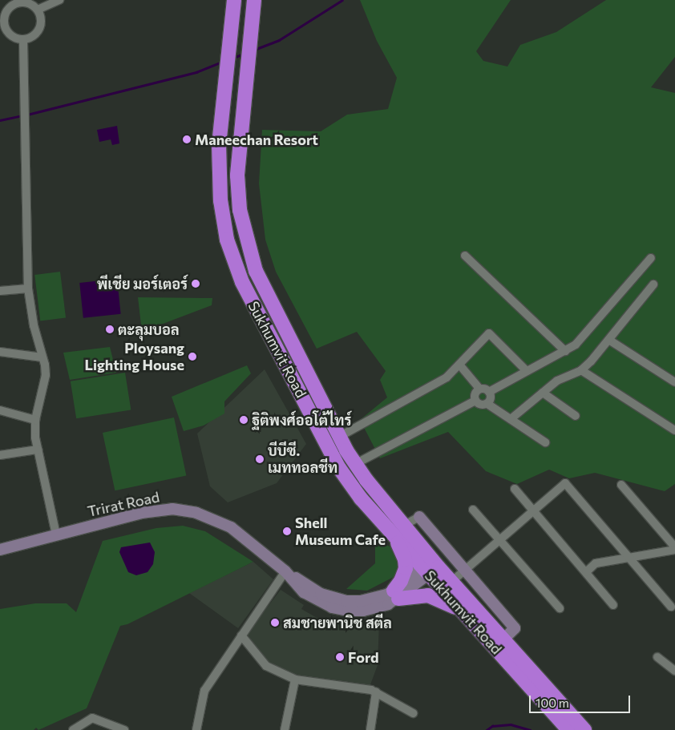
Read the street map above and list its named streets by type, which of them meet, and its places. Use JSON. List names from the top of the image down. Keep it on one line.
{"streets":{"highway":["Sukhumvit Road"],"main road":["Trirat Road"]},"crossings":[["Sukhumvit Road","Trirat Road"]],"places":["Maneechan Resort","พีเชีย มอร์เตอร์","ตะลุมบอล","Ploysang Lighting House","ฐิติพงศ์ออโต้ไทร์","บีบีซี. เมททอลชีท","Shell Museum Cafe","สมชายพานิช สตีล","Ford"],"scale_bar":"100 m"}
